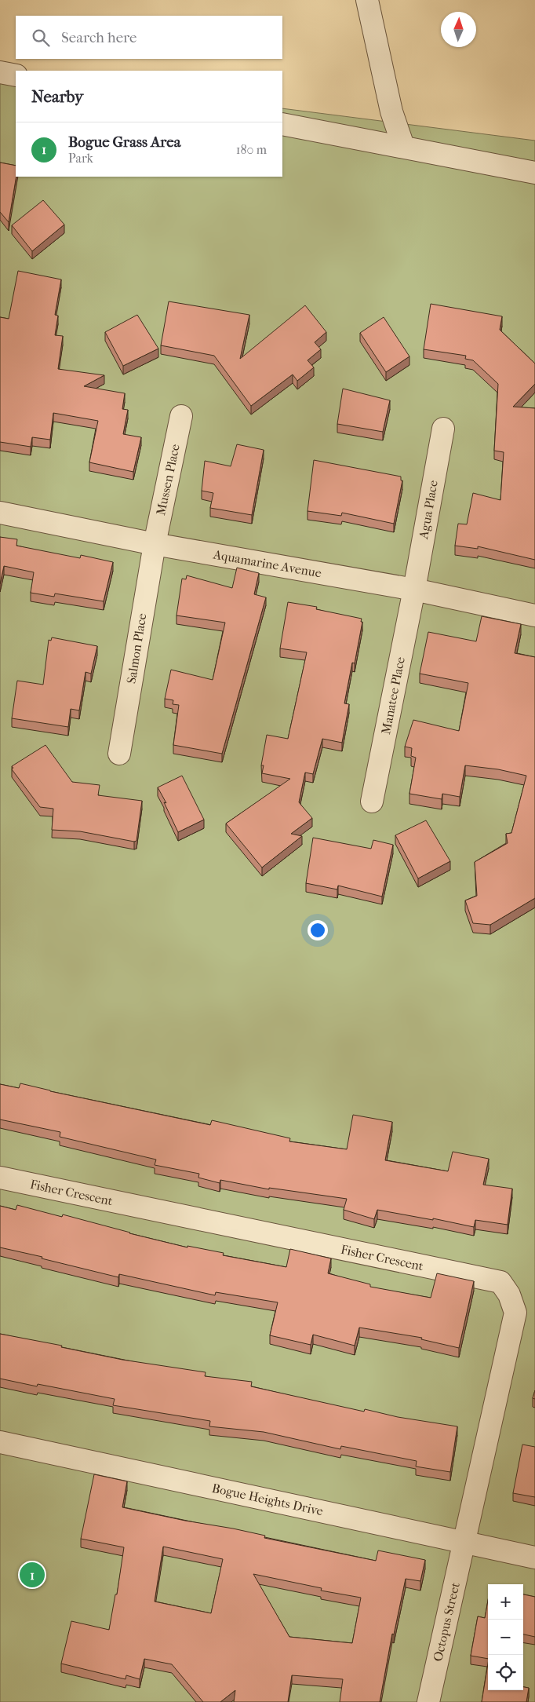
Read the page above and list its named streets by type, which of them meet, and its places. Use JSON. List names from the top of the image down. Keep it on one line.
{"streets":{"street":["Mussen Place","Agua Place","Aquamarine Avenue","Salmon Place","Manatee Place","Fisher Crescent","Bogue Heights Drive","Octopus Street"]},"crossings":[["Mussen Place","Aquamarine Avenue"],["Mussen Place","Salmon Place"],["Agua Place","Aquamarine Avenue"],["Agua Place","Manatee Place"],["Aquamarine Avenue","Salmon Place"],["Aquamarine Avenue","Manatee Place"],["Fisher Crescent","Bogue Heights Drive"],["Fisher Crescent","Octopus Street"],["Bogue Heights Drive","Octopus Street"]],"north":"top","page":{"search":"Search here","heading":"Nearby","list":[{"mark":"1","name":"Bogue Grass Area","note":"Park","value":"180 m"}],"pins":"1","map_buttons":["+","−"]}}
